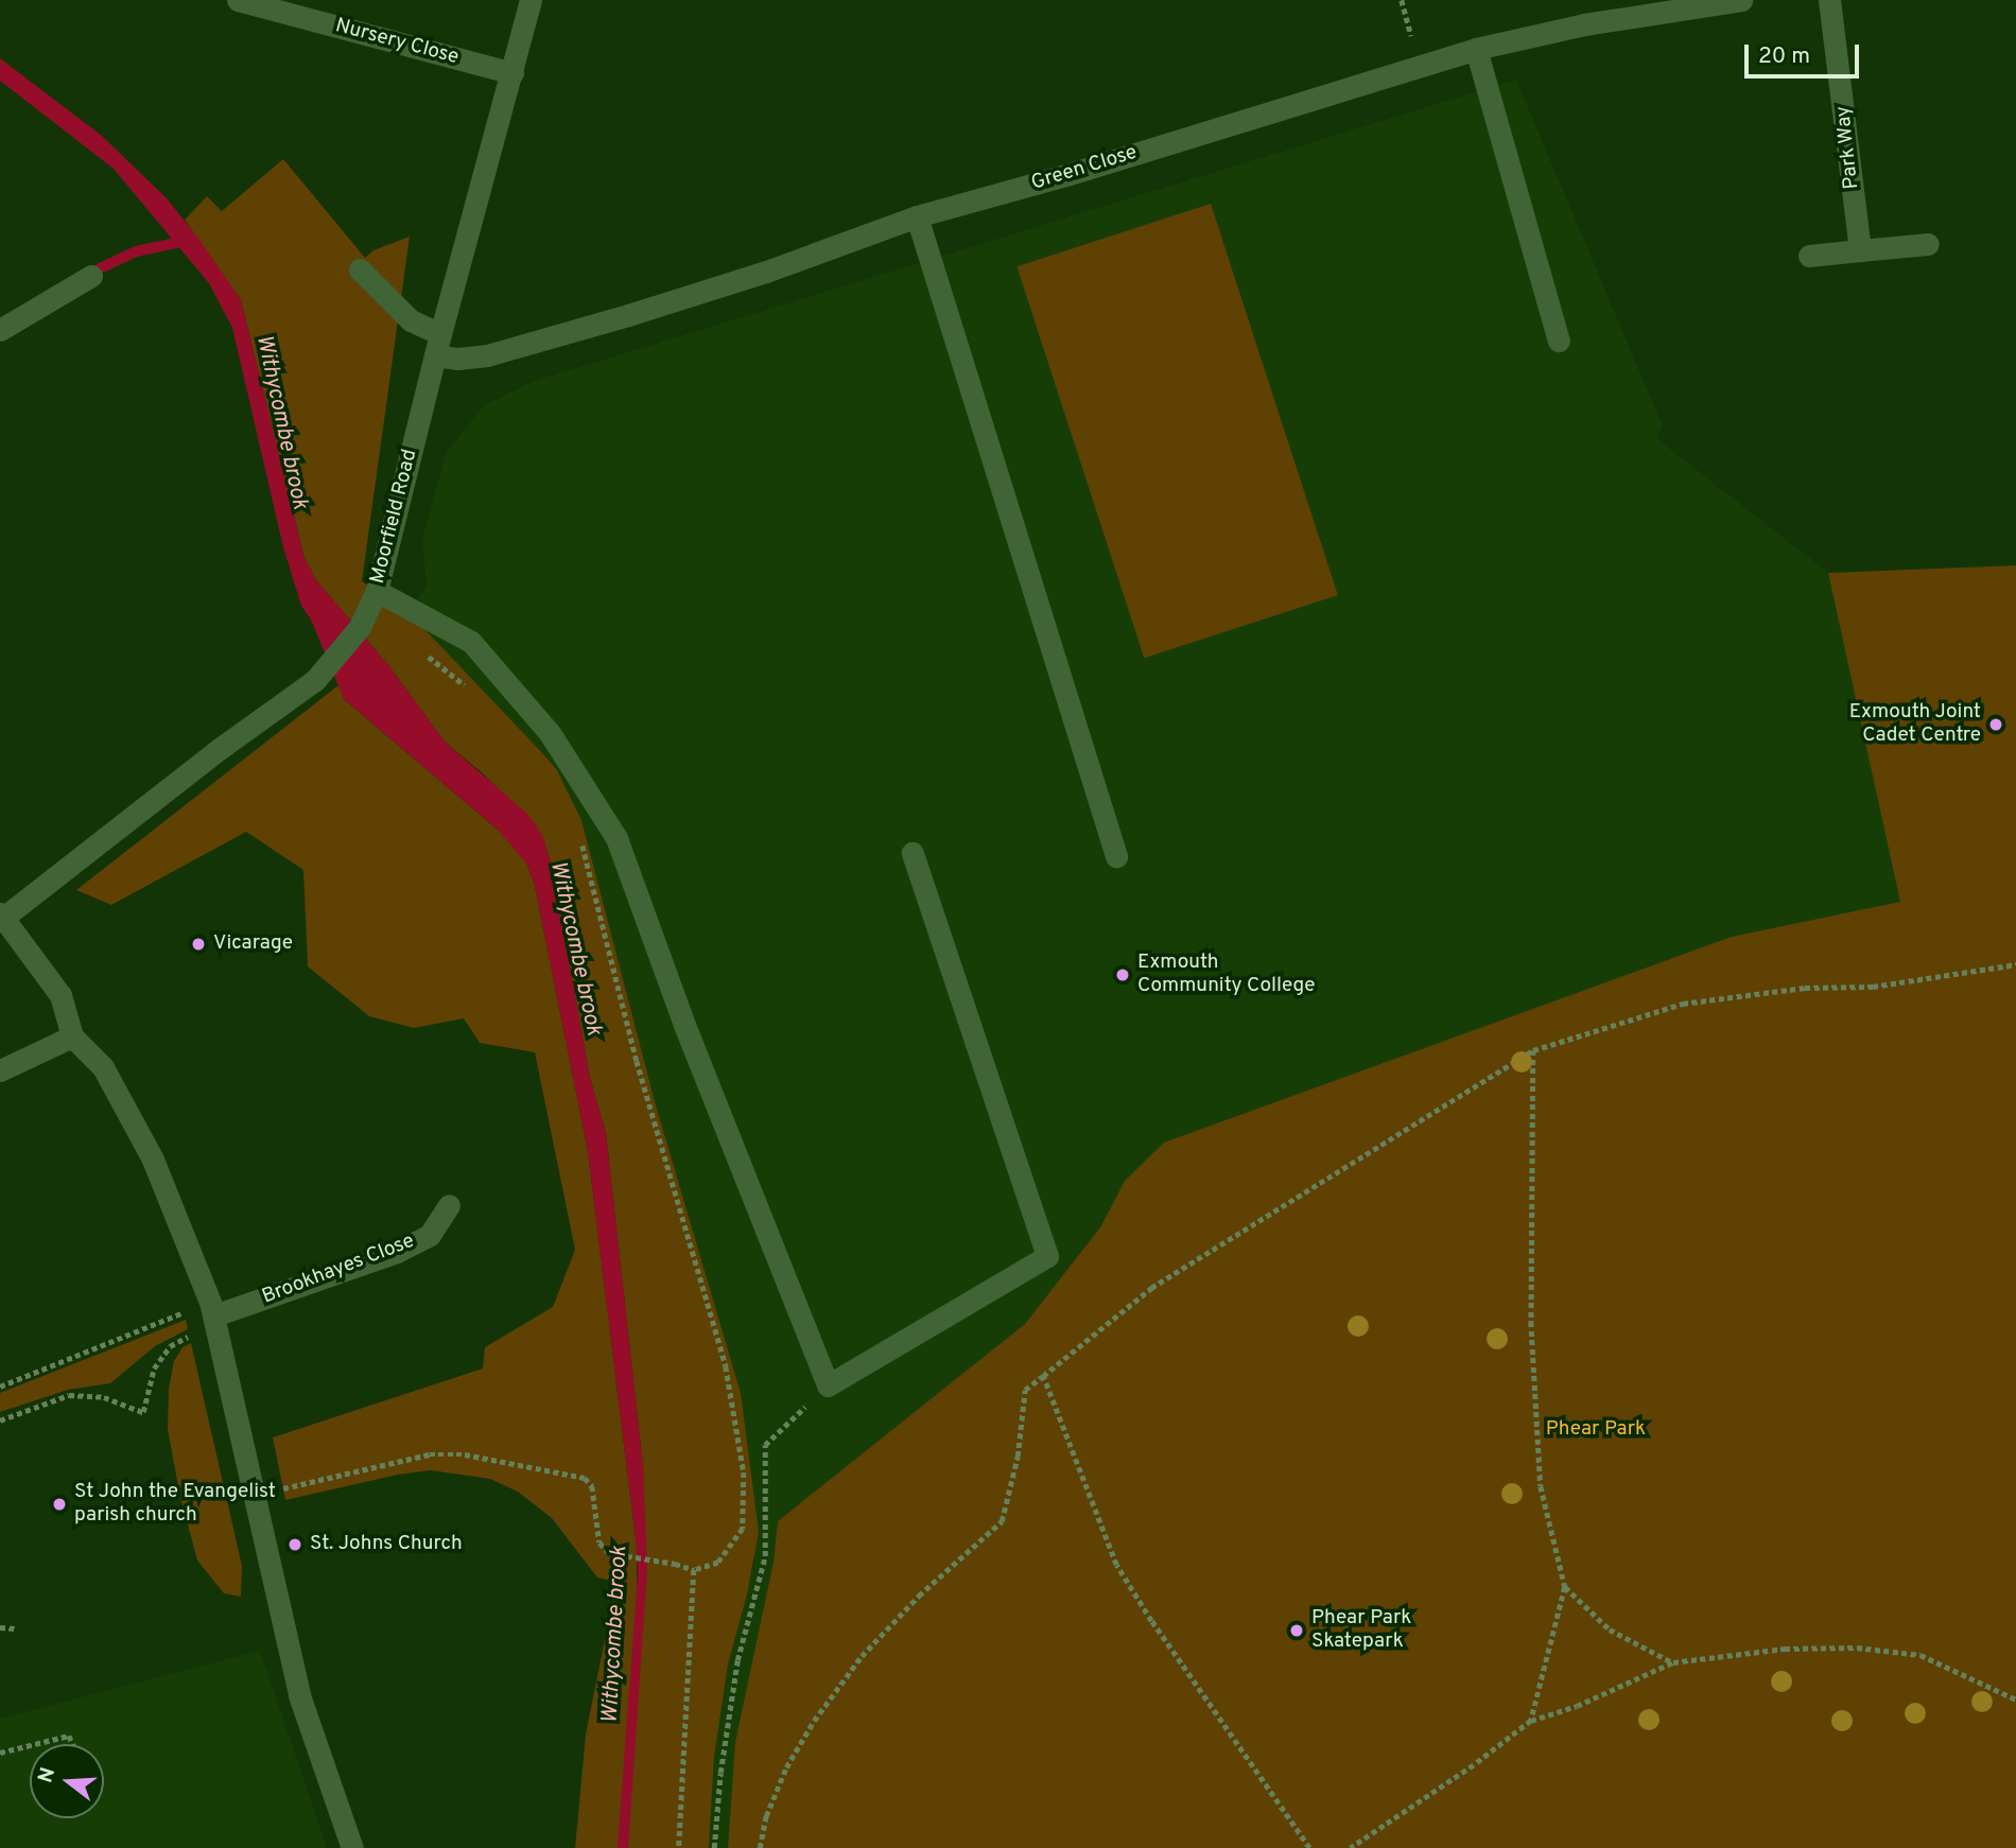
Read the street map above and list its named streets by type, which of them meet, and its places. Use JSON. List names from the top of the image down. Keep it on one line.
{"streets":{"street":["Nursery Close","Park Way","Green Close","Moorfield Road","Brookhayes Close"]},"crossings":[["Nursery Close","Moorfield Road"],["Green Close","Moorfield Road"]],"water":["Withycombe brook"],"parks":["Phear Park"],"places":["Exmouth Joint Cadet Centre","Vicarage","Exmouth Community College","St John the Evangelist parish church","St. Johns Church","Phear Park Skatepark"],"scale_bar":"20 m","north":"left"}
